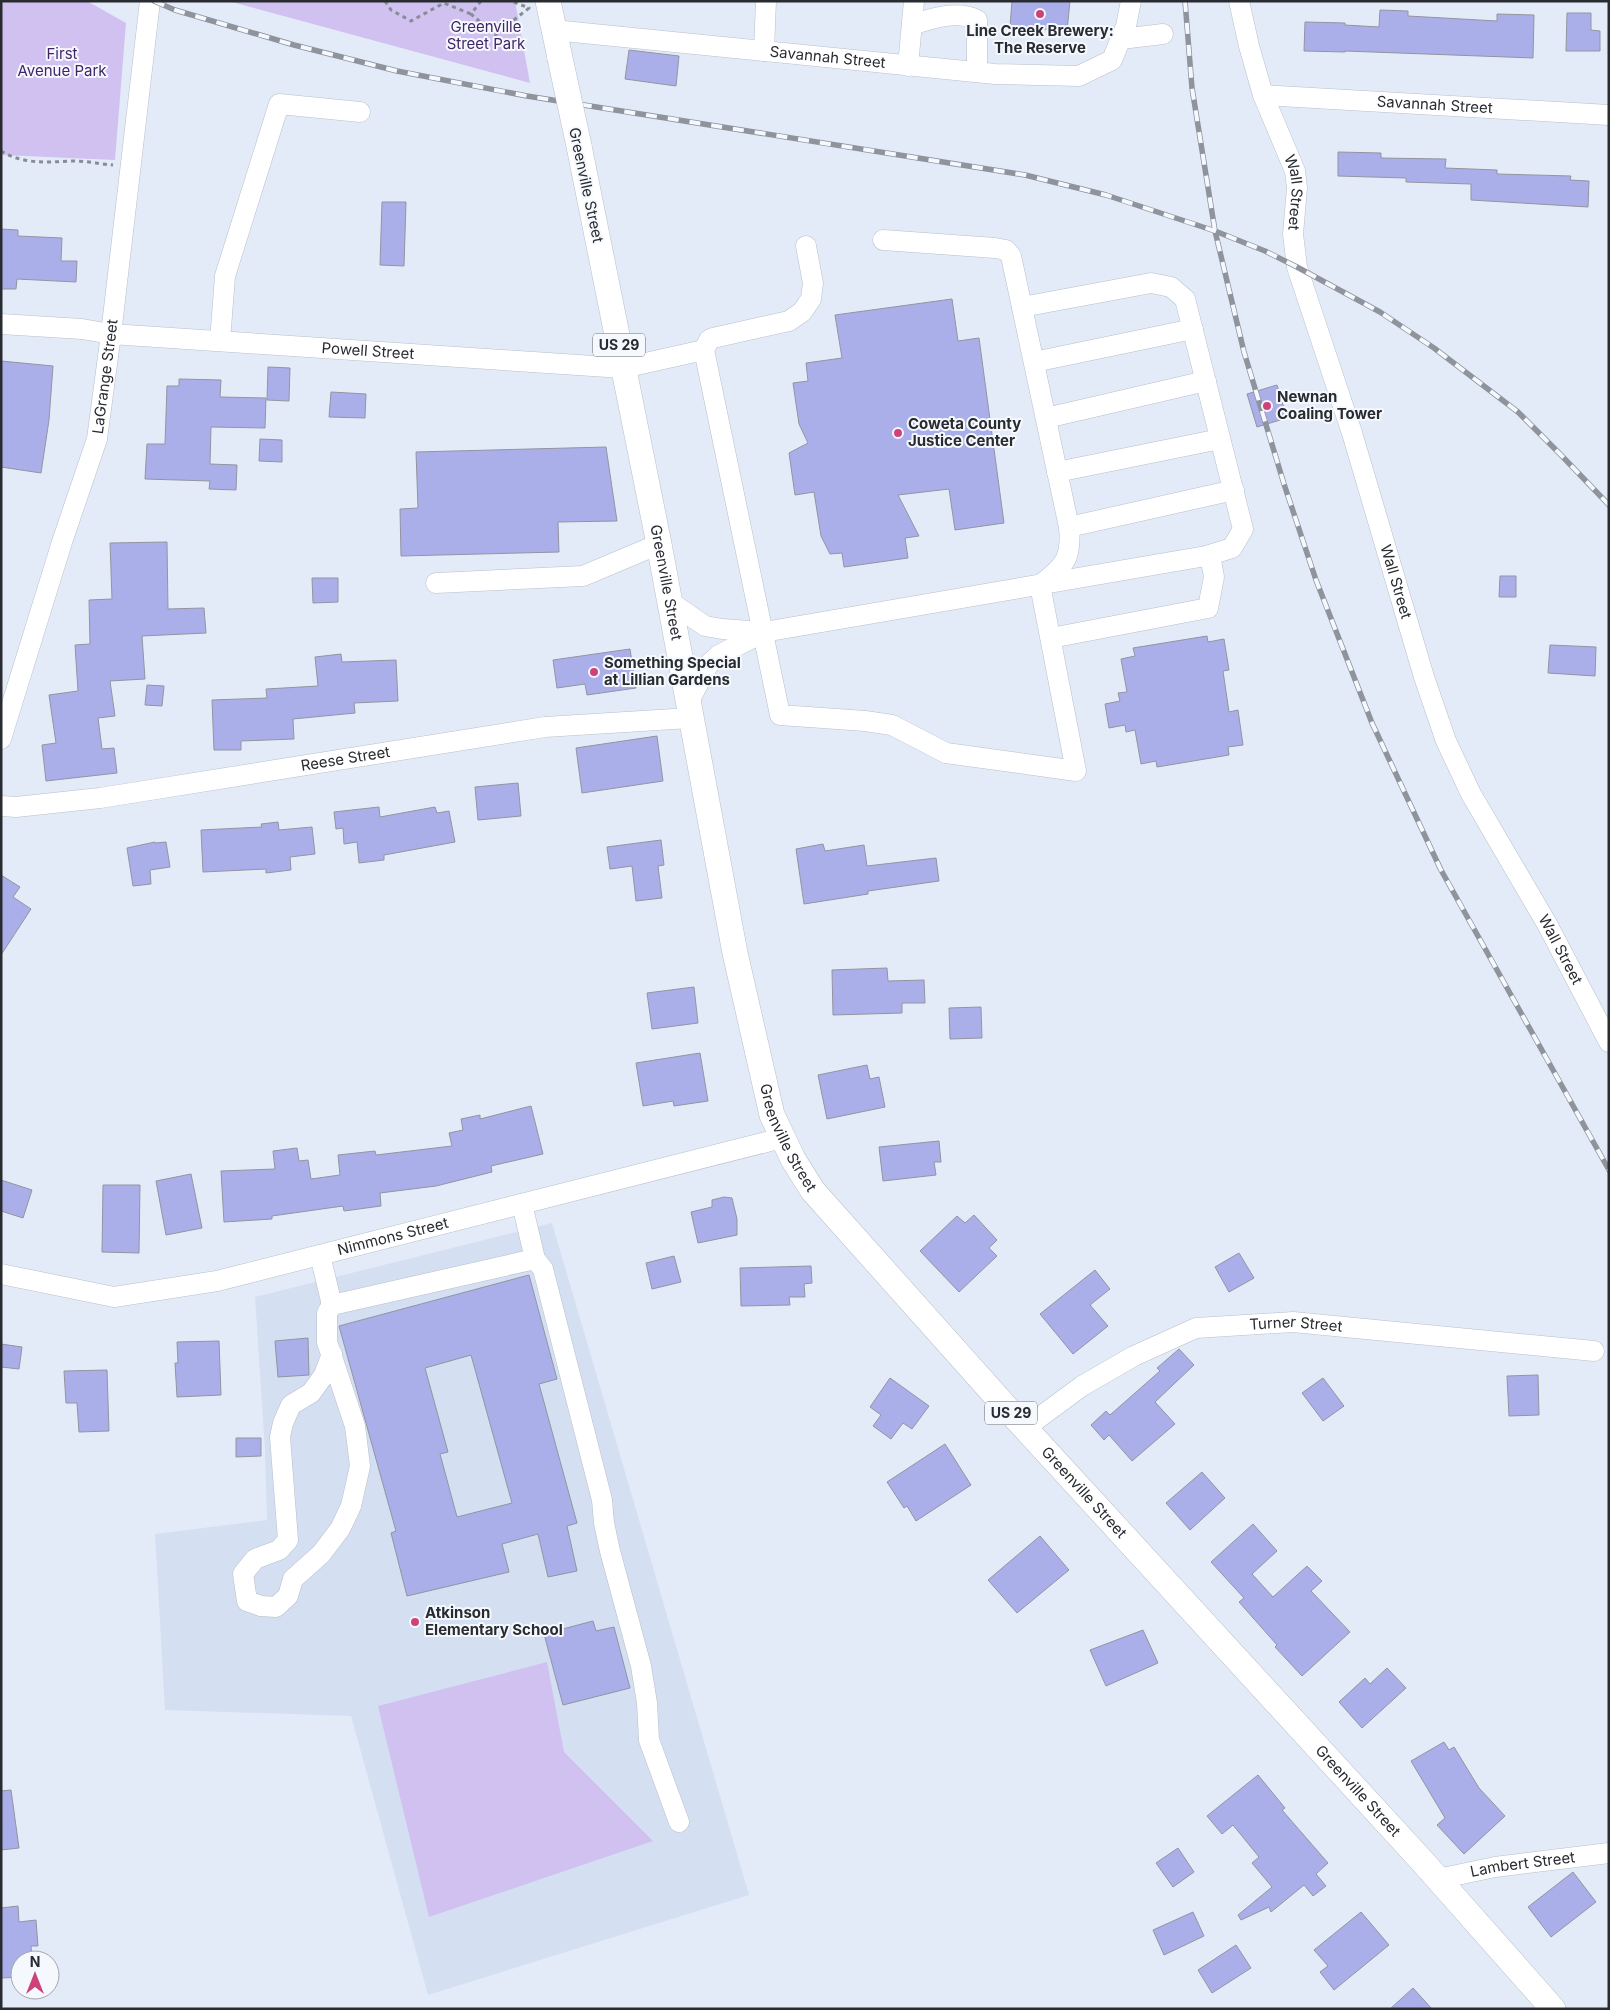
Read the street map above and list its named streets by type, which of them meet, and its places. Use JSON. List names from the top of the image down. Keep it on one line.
{"streets":{"main road":["Greenville Street","US 29"],"street":["Savannah Street","Wall Street","Powell Street","LaGrange Street","Reese Street","Nimmons Street","Turner Street","Lambert Street"]},"crossings":[["Savannah Street","Greenville Street"],["Savannah Street","Wall Street"],["Greenville Street","Powell Street"],["Greenville Street","Reese Street"],["Greenville Street","Nimmons Street"],["Greenville Street","Turner Street"],["Greenville Street","Lambert Street"],["Powell Street","LaGrange Street"]],"parks":["Greenville Street Park","First Avenue Park"],"places":["Line Creek Brewery: The Reserve","Newnan Coaling Tower","Coweta County Justice Center","Something Special at Lillian Gardens","Atkinson Elementary School"],"north":"top"}
